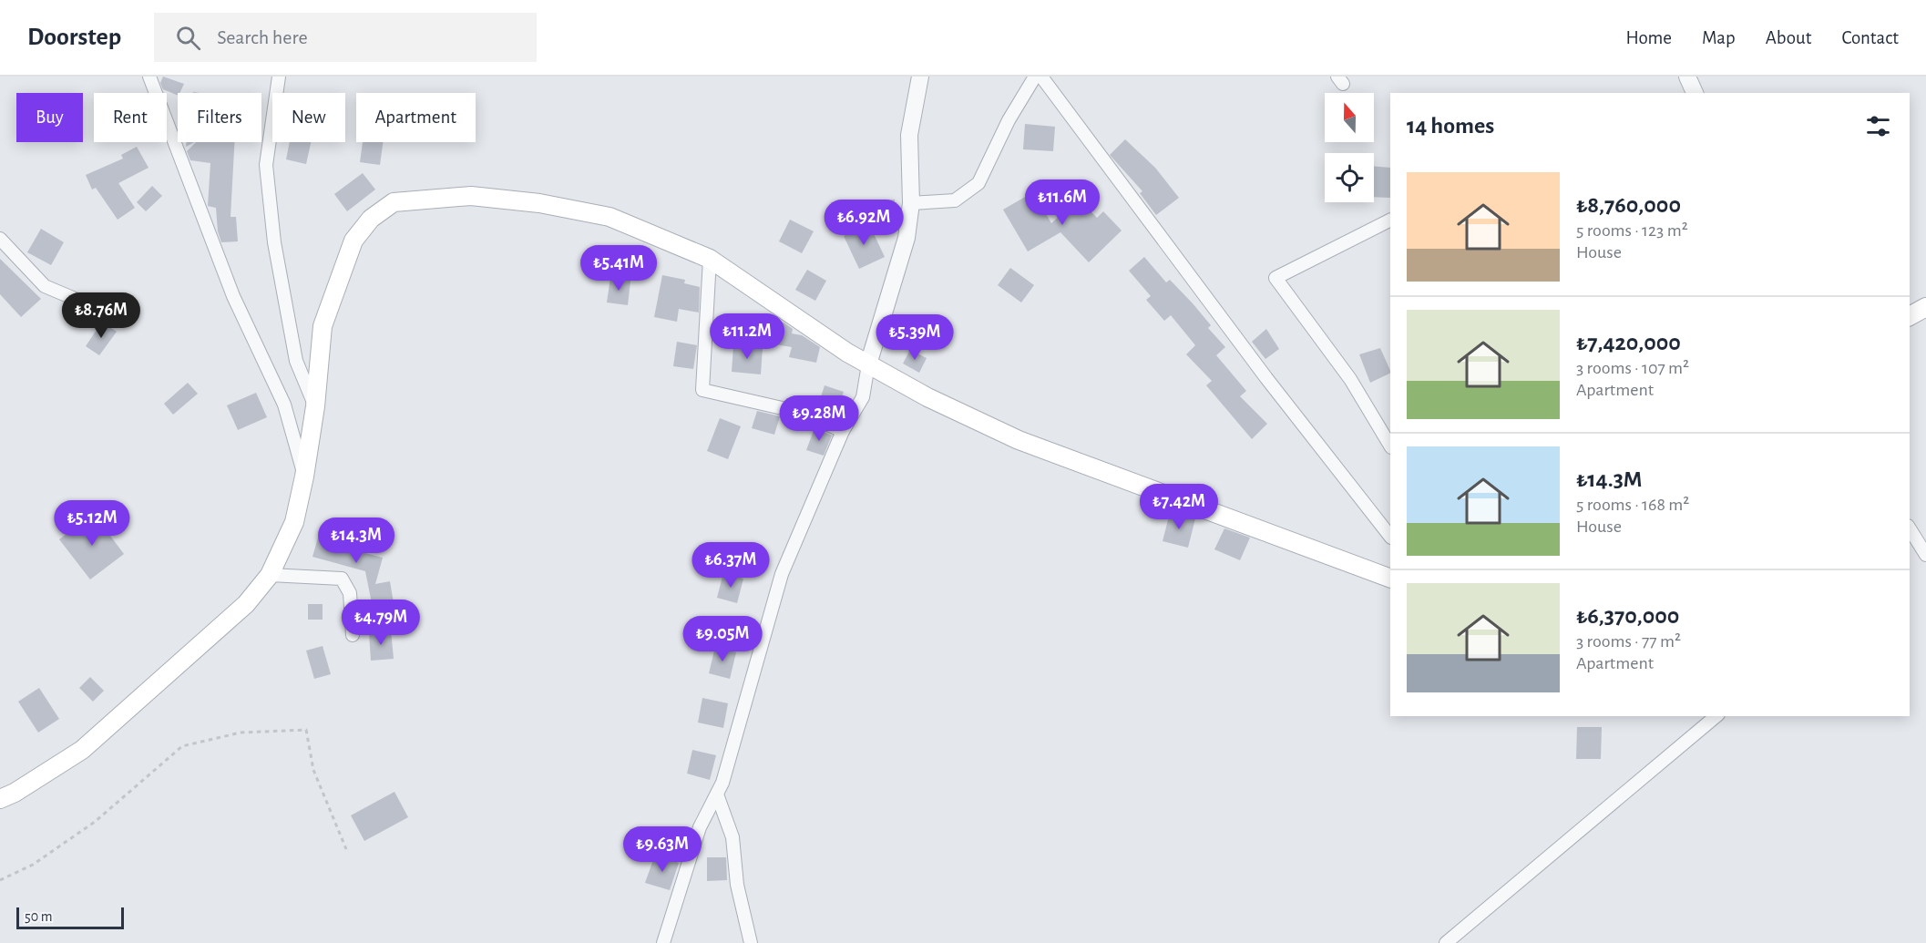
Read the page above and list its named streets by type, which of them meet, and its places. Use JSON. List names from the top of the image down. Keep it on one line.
{"scale_bar":"50 m","north":"top","page":{"header":"Doorstep","search":"Search here","nav":["Home","Map","About","Contact"],"chip":["Buy","Rent","Filters","New","Apartment"],"heading":"14 homes","list":[{"name":"₺8,760,000","note":"5 rooms · 123 m² · House"},{"name":"₺7,420,000","note":"3 rooms · 107 m² · Apartment"},{"name":"₺14.3M","note":"5 rooms · 168 m² · House"},{"name":"₺6,370,000","note":"3 rooms · 77 m² · Apartment"}],"price":["₺11.6M","₺6.92M","₺5.41M","₺8.76M","₺11.2M","₺5.39M","₺9.28M","₺7.42M","₺5.12M","₺14.3M","₺6.37M","₺4.79M","₺9.05M","₺9.63M"],"scale":"50 m"}}
